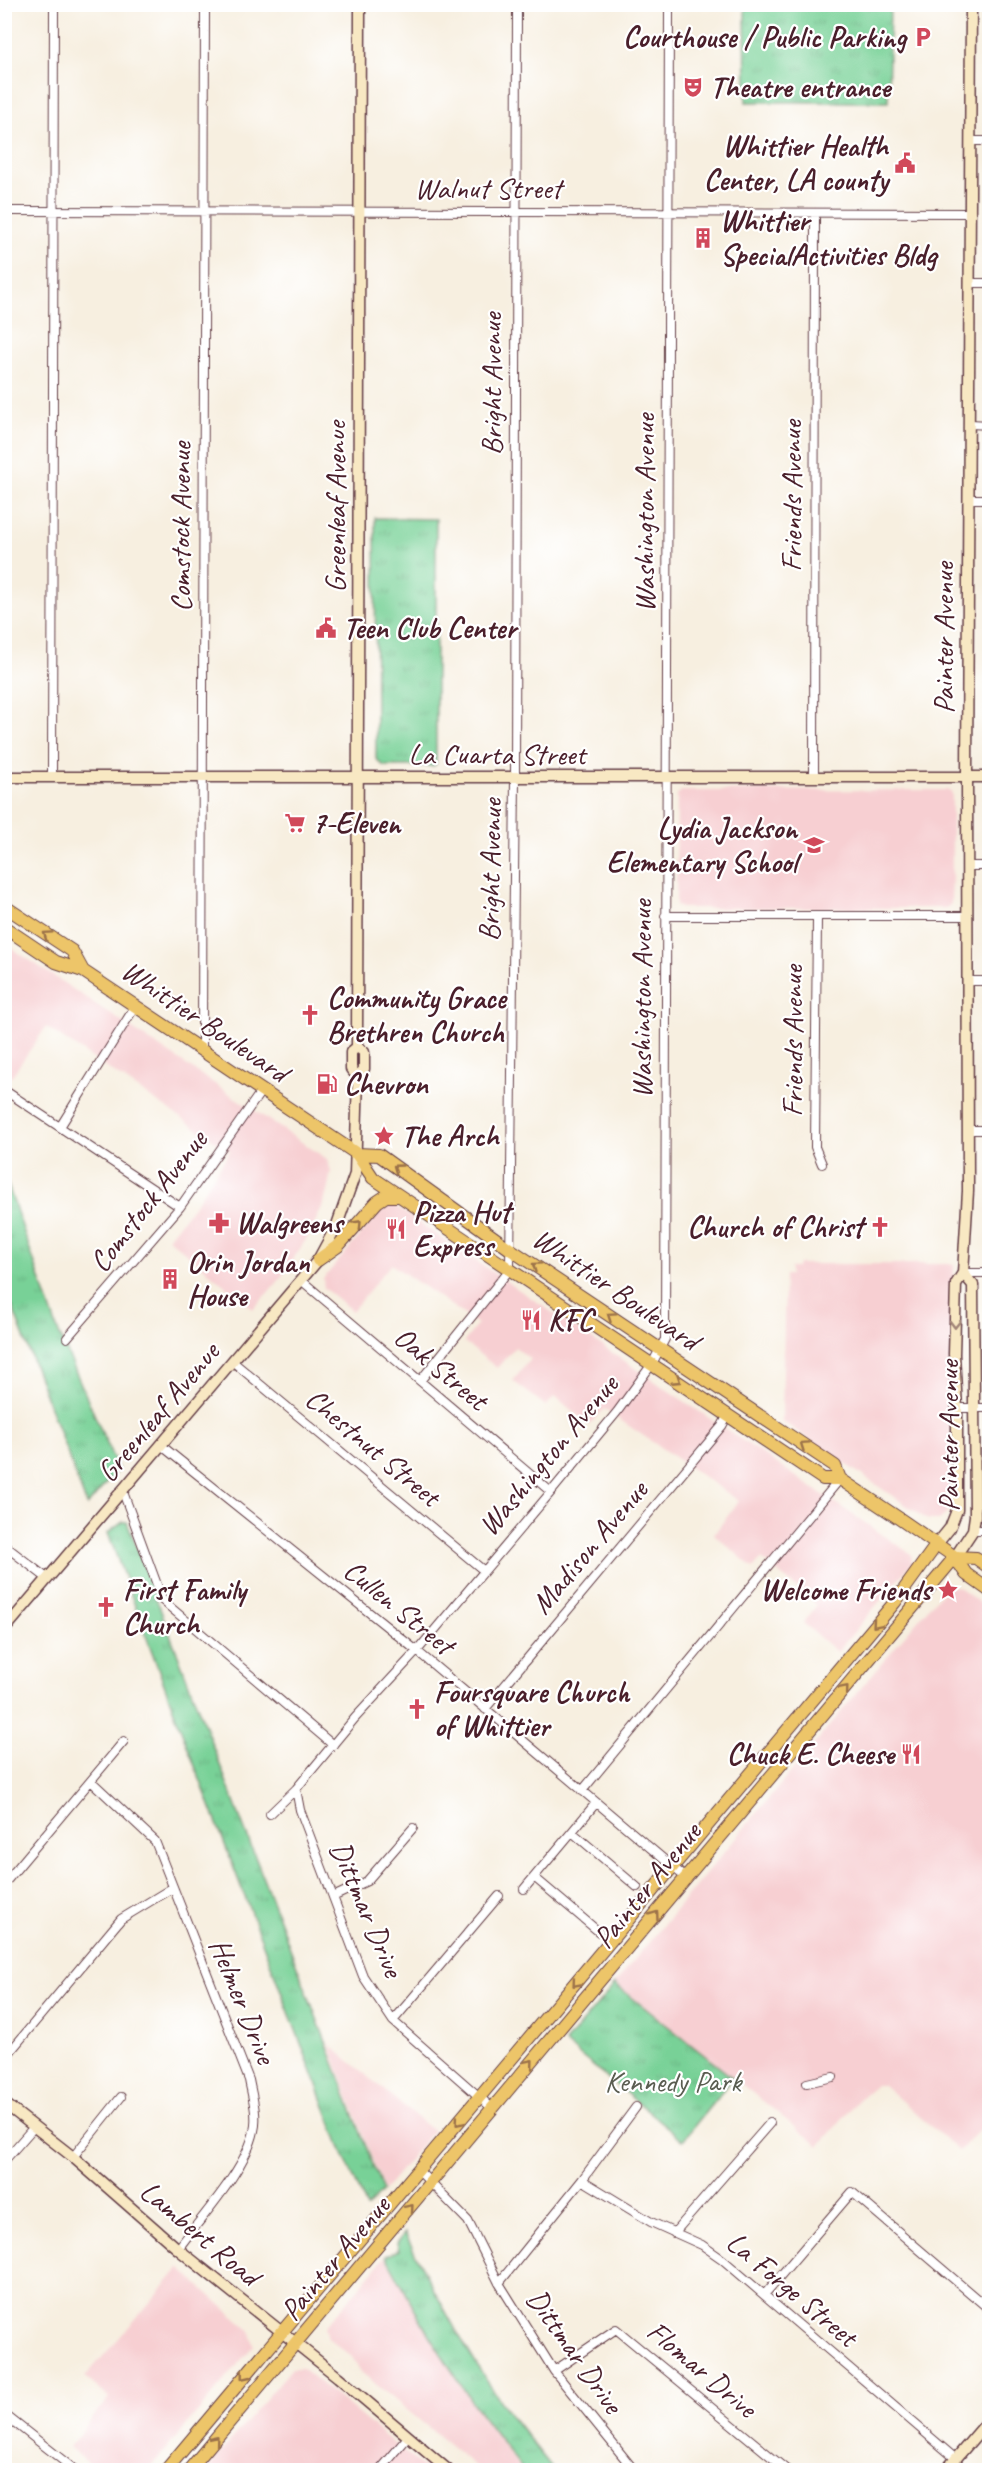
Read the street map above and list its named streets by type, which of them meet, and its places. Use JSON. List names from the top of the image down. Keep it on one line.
{"streets":{"main road":["Painter Avenue","Whittier Boulevard"],"street":["Walnut Street","Bright Avenue","Friends Avenue","Greenleaf Avenue","Washington Avenue","Comstock Avenue","La Cuarta Street","Oak Street","Chestnut Street","Madison Avenue","Cullen Street","Dittmar Drive","Helmer Drive","Lambert Road","La Forge Street","Flomar Drive"]},"crossings":[["Walnut Street","Bright Avenue"],["Walnut Street","Friends Avenue"],["Walnut Street","Greenleaf Avenue"],["Walnut Street","Washington Avenue"],["Walnut Street","Comstock Avenue"],["Walnut Street","Painter Avenue"],["Bright Avenue","La Cuarta Street"],["Bright Avenue","Whittier Boulevard"],["Friends Avenue","La Cuarta Street"],["Greenleaf Avenue","La Cuarta Street"],["Greenleaf Avenue","Whittier Boulevard"],["Greenleaf Avenue","Oak Street"],["Greenleaf Avenue","Chestnut Street"],["Greenleaf Avenue","Cullen Street"],["Washington Avenue","La Cuarta Street"],["Washington Avenue","Whittier Boulevard"],["Washington Avenue","Oak Street"],["Washington Avenue","Chestnut Street"],["Washington Avenue","Cullen Street"],["Washington Avenue","Dittmar Drive"],["Comstock Avenue","La Cuarta Street"],["Comstock Avenue","Whittier Boulevard"],["Painter Avenue","La Cuarta Street"],["Painter Avenue","Whittier Boulevard"],["Painter Avenue","Cullen Street"],["Painter Avenue","Dittmar Drive"],["Painter Avenue","Lambert Road"],["Whittier Boulevard","Madison Avenue"],["Madison Avenue","Cullen Street"],["Dittmar Drive","Flomar Drive"],["Helmer Drive","Lambert Road"]],"parks":["Kennedy Park"],"places":{"parking":["Courthouse / Public Parking"],"theatre":["Theatre entrance"],"public building":["Whittier Health Center, LA county","Teen Club Center"],"building":["Whittier SpecialActivities Bldg","Orin Jordan House"],"supermarket":["7-Eleven"],"school or university":["Lydia Jackson Elementary School"],"church":["Community Grace Brethren Church","Church of Christ","First Family Church","Foursquare Church of Whittier"],"fuel station":["Chevron"],"place":["The Arch","Welcome Friends"],"pharmacy":["Walgreens"],"restaurant":["Pizza Hut Express","KFC","Chuck E. Cheese"]}}
